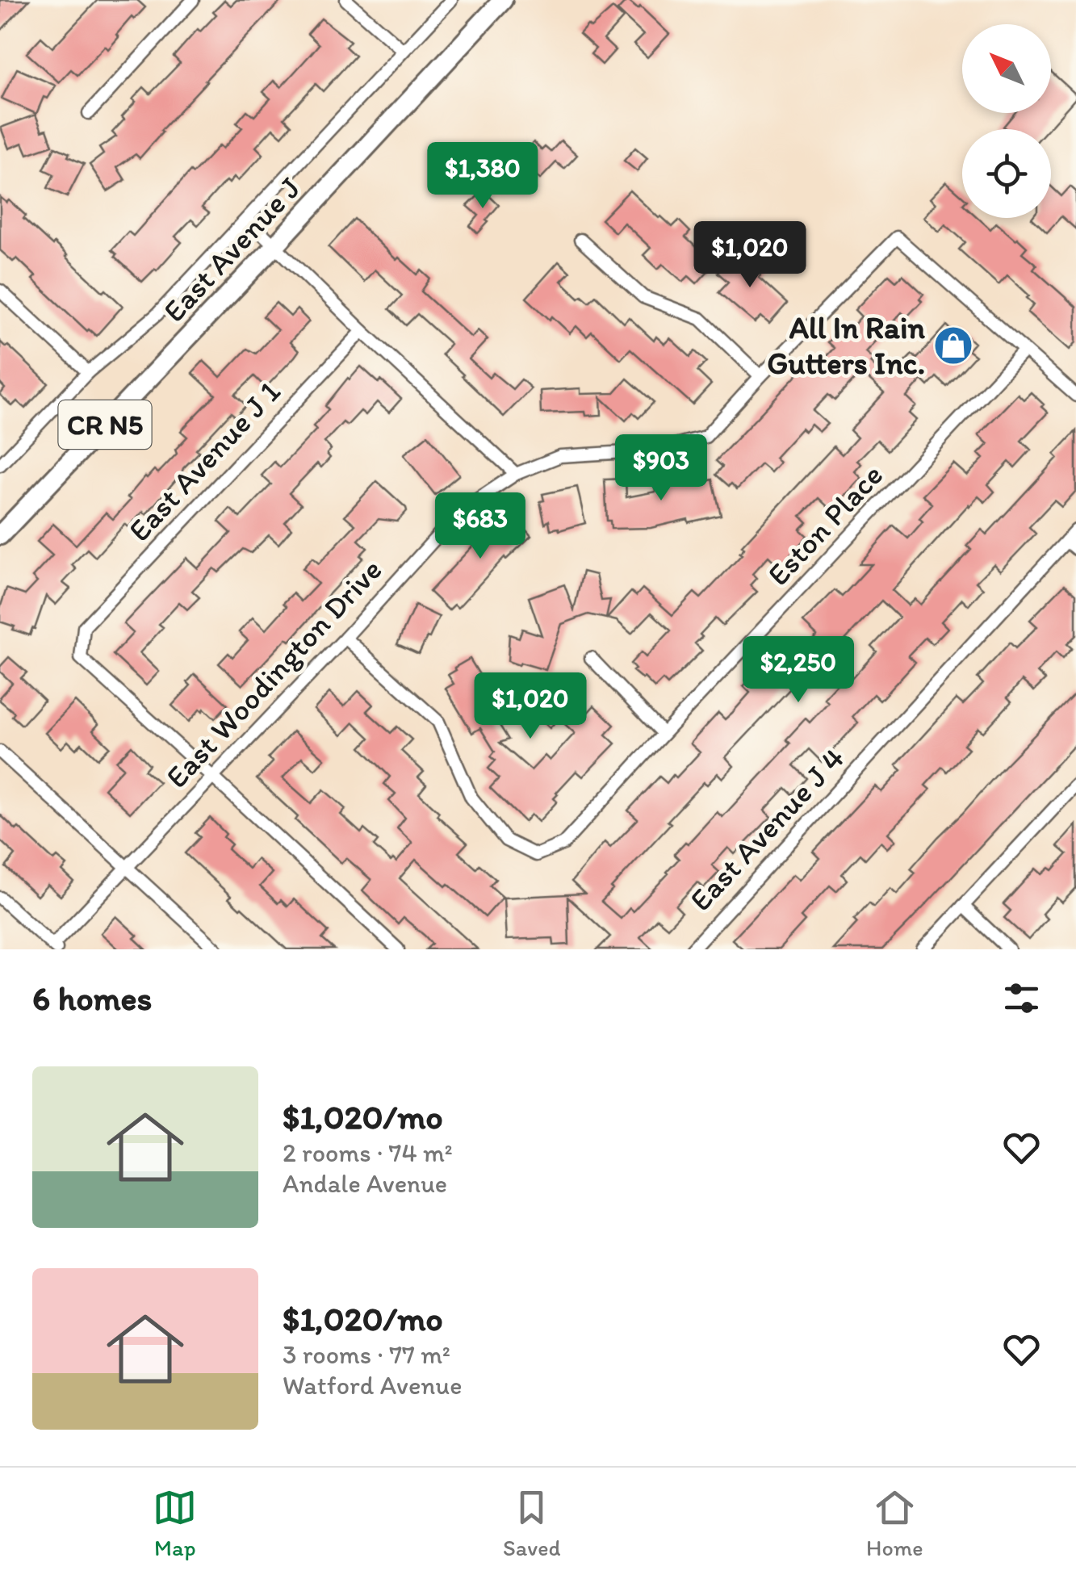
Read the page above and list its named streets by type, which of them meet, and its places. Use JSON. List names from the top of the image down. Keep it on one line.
{"streets":{"main road":["East Avenue J","CR N5"],"street":["East Avenue J 1","Eston Place","East Woodington Drive","East Avenue J 4"]},"crossings":[["East Avenue J 1","East Woodington Drive"],["Eston Place","East Woodington Drive"]],"places":{"shop":["All In Rain Gutters Inc."]},"north":"top left","page":{"price":["$1,380","$1,020","$903","$683","$2,250","$1,020"],"heading":"6 homes","list":[{"name":"$1,020/mo","note":"2 rooms · 74 m² · Andale Avenue"},{"name":"$1,020/mo","note":"3 rooms · 77 m² · Watford Avenue"}],"tabs":["Map","Saved","Home"]}}
